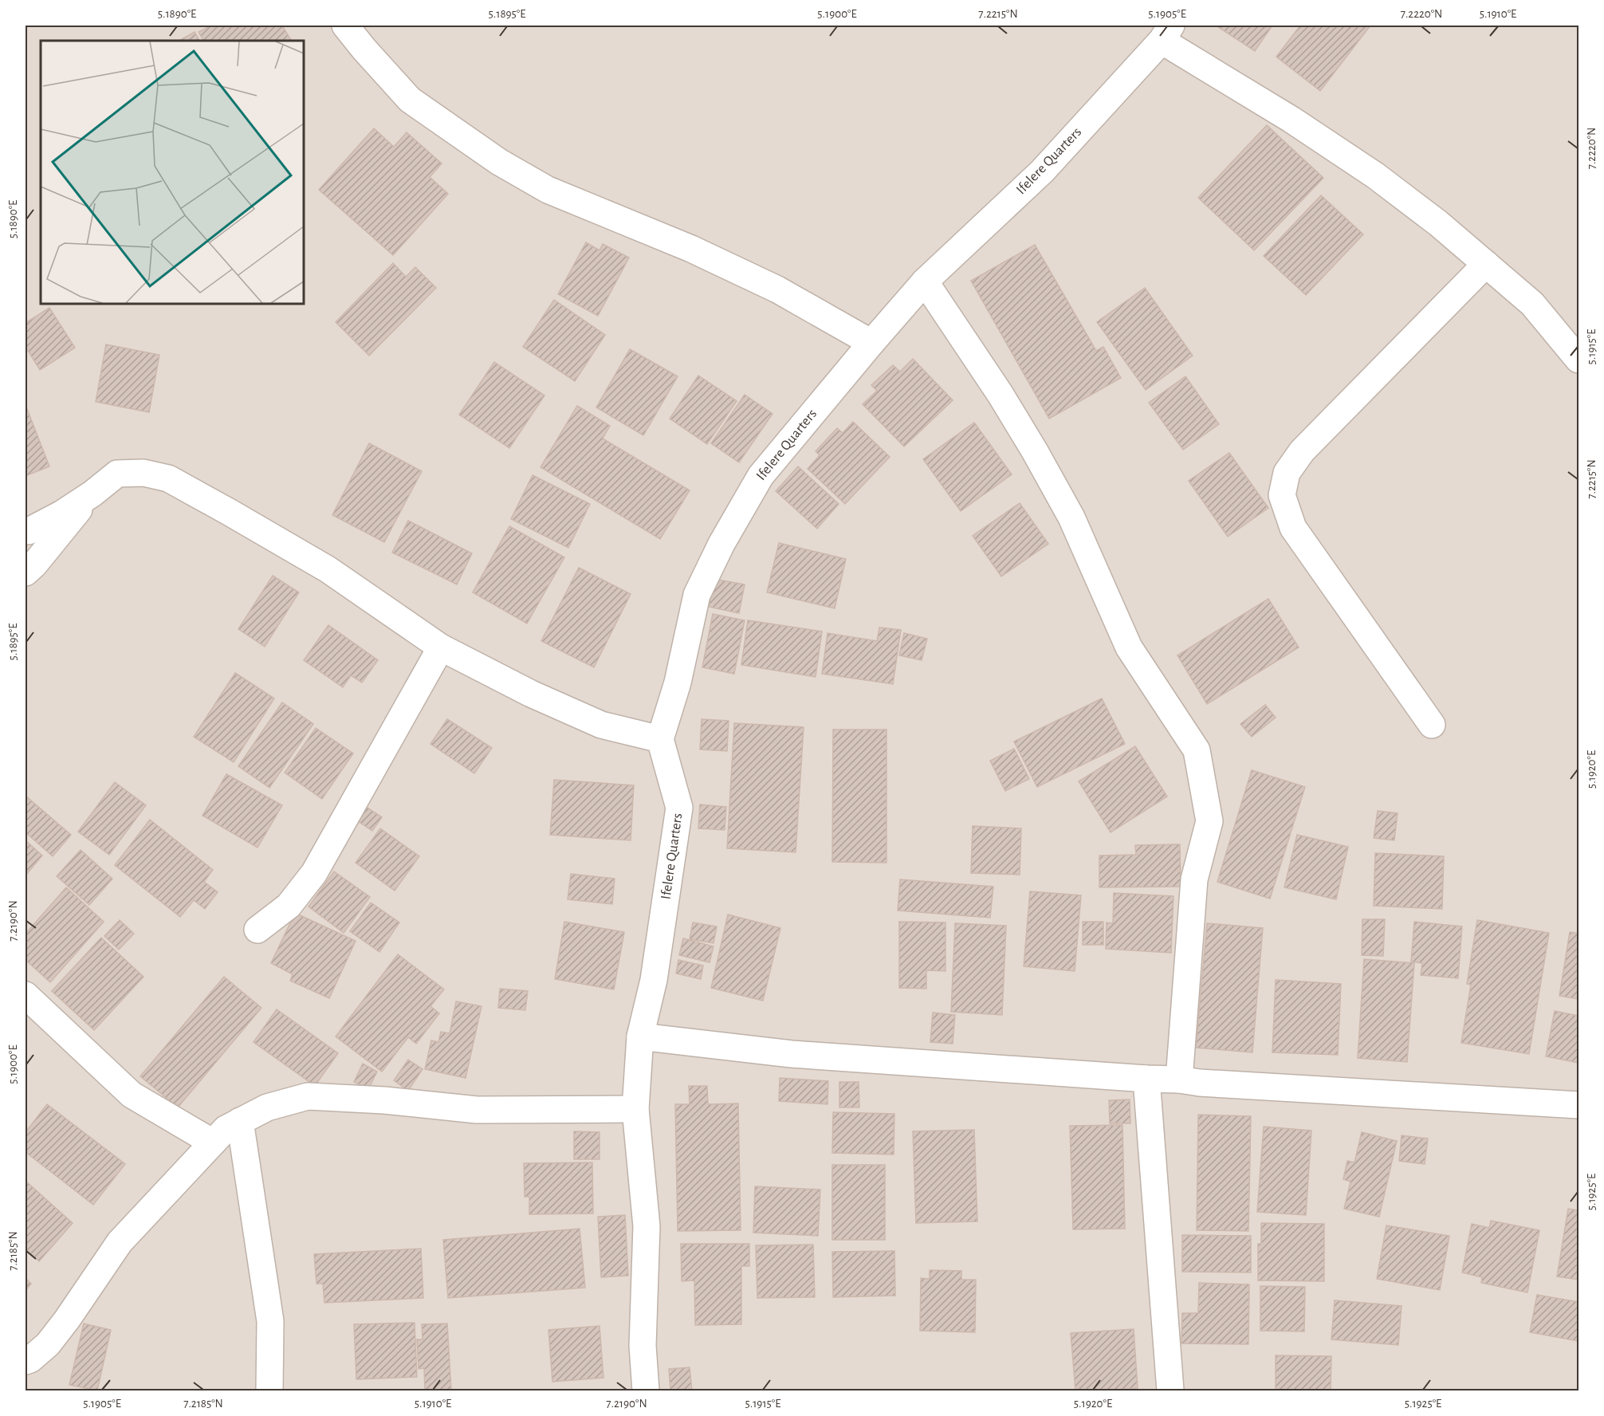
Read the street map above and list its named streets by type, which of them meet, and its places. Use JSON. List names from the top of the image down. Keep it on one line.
{"streets":{"street":["Ifelere Quarters"]},"coordinates":["5.1890°E","5.1895°E","5.1900°E","7.2215°N","5.1905°E","7.2220°N","5.1910°E","5.1915°E","5.1920°E","7.2190°N","5.1925°E","7.2185°N"]}
